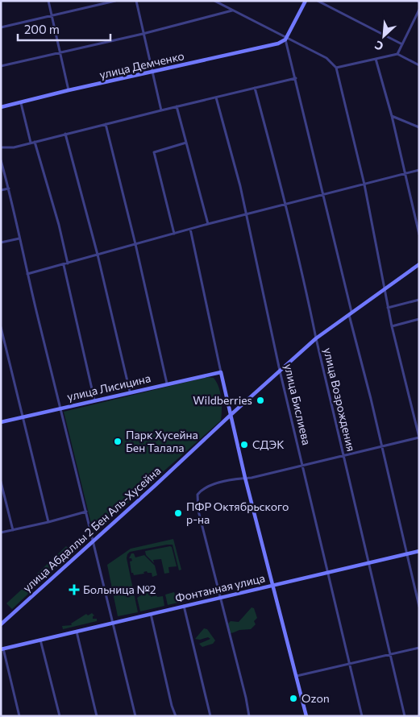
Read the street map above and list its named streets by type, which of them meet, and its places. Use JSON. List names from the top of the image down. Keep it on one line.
{"streets":{"street":["улица Демченко","улица Лисицина","улица Возрождения","улица Бислиева","улица Абдаллы 2 Бен Аль-Хусейна","Фонтанная улица"]},"crossings":[["улица Возрождения","улица Абдаллы 2 Бен Аль-Хусейна"],["улица Возрождения","Фонтанная улица"],["улица Бислиева","улица Абдаллы 2 Бен Аль-Хусейна"],["улица Бислиева","Фонтанная улица"]],"places":{"other":["Wildberries","Парк Хусейна Бен Талала","СДЭК","ПФР Октябрьского р-на","Ozon"],"health":["Больница №2"]},"scale_bar":"200 m","north":"bottom left"}
